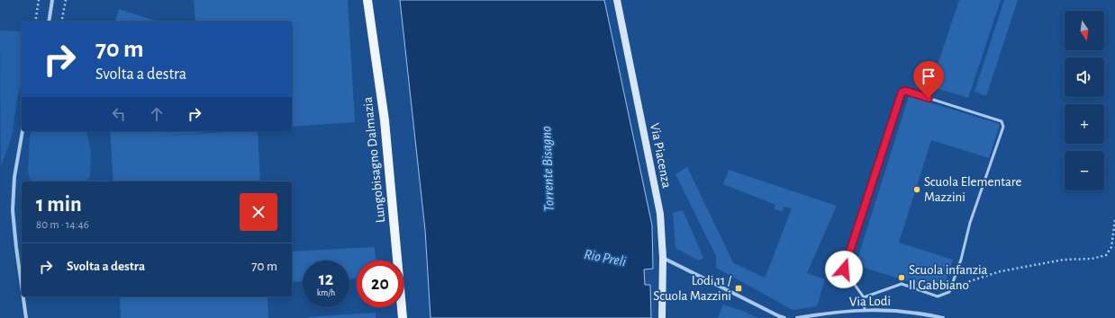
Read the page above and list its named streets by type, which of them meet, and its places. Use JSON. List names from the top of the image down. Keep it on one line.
{"streets":{"main road":["Via Piacenza","Lungobisagno Dalmazia"],"street":["Via Lodi"]},"water":["Torrente Bisagno","Rio Preli"],"places":{"other":["Scuola Elementare Mazzini","Scuola infanzia Il Gabbiano"],"transit":["Lodi 11 / Scuola Mazzini"]},"north":"bottom","page":{"map_buttons":["+","−"],"turn":["70 m","Svolta a destra"],"heading":["1 min","80 m · 14:46"],"list":[{"name":"Svolta a destra","value":"70 m"}],"speed":"12 km/h","limit":"20"}}
